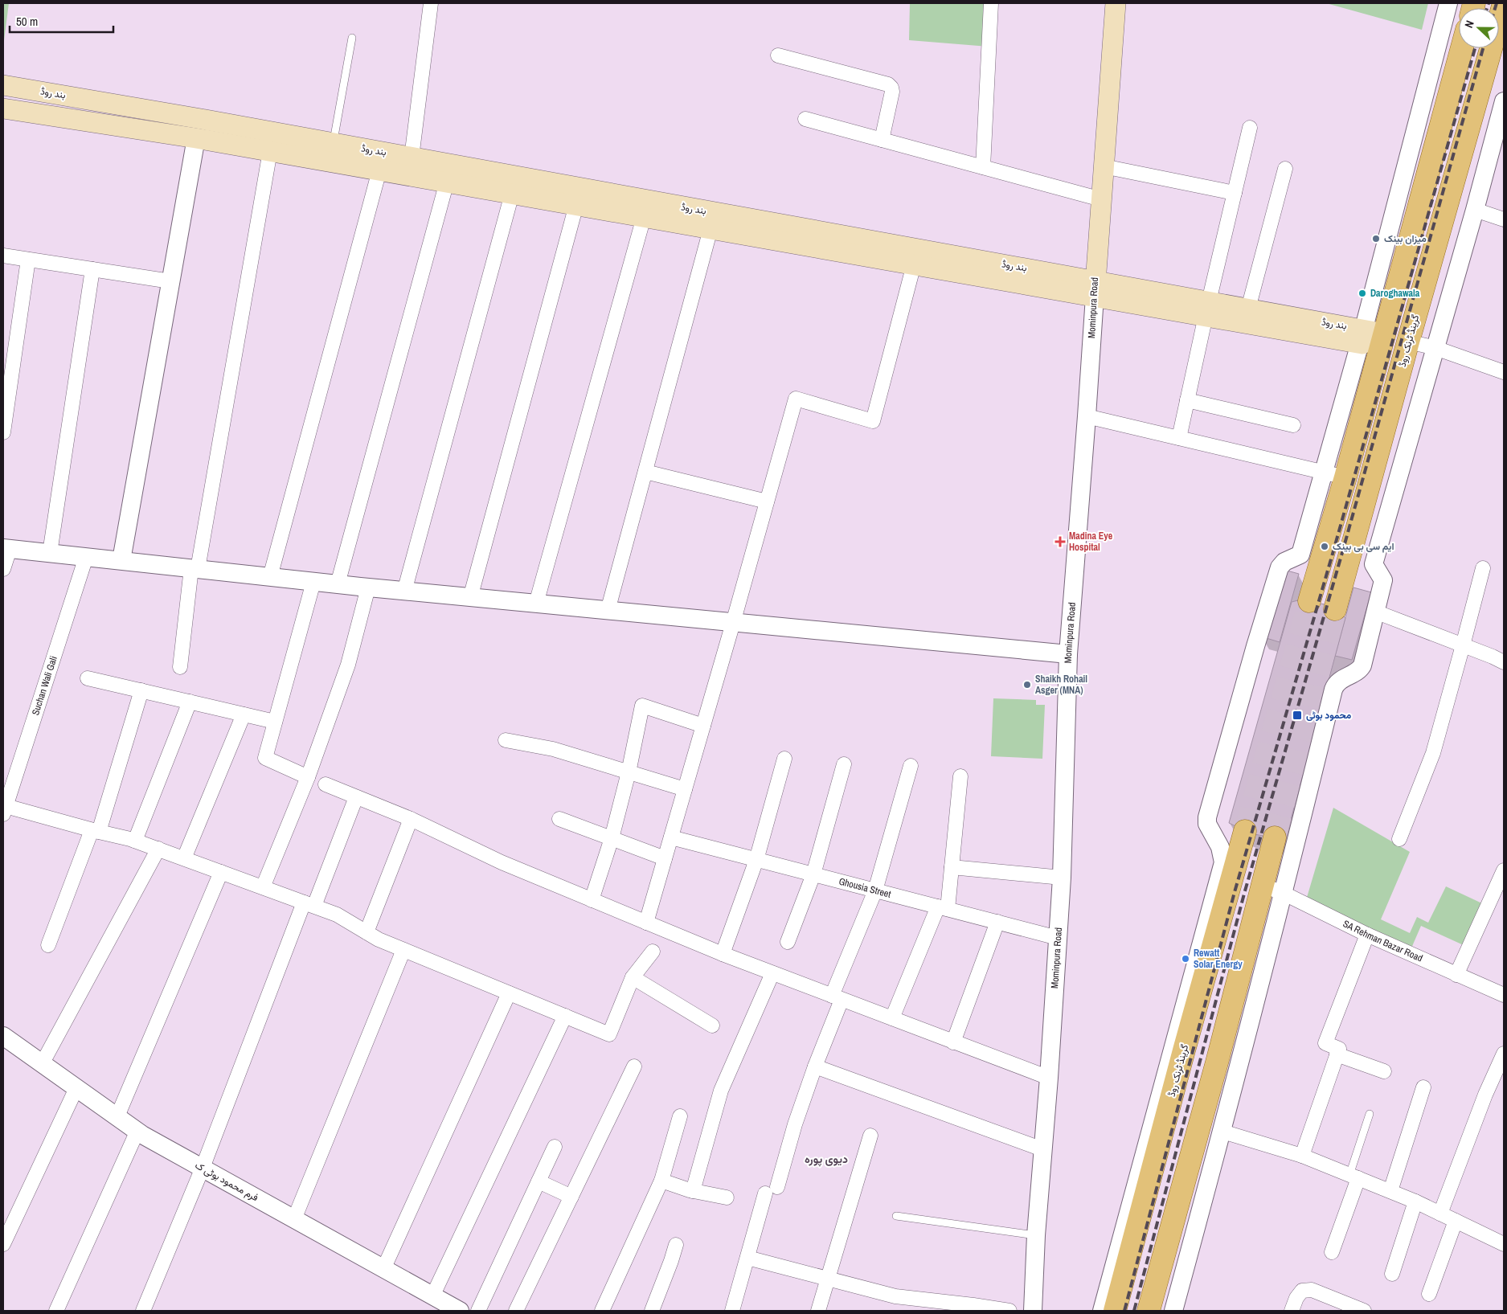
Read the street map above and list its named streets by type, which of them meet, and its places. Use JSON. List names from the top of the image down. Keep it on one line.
{"streets":{"main road":["بند روڈ","Mominpura Road","گرینڈ ٹرنک روڈ"],"street":["Suchan Wali Gali","Ghousia Street","SA Rehman Bazar Road","فرم محمود بوٹی ک"]},"crossings":[["بند روڈ","Mominpura Road"],["Mominpura Road","Ghousia Street"]],"districts":["دیوی پورہ"],"places":{"other":["میزان بینک","Daroghawala","ایم سی بی بینک","Shaikh Rohail Asger (MNA)","Rewatt Solar Energy"],"health":["Madina Eye Hospital"],"transit":["محمود بوٹی"]},"scale_bar":"50 m","north":"left"}
